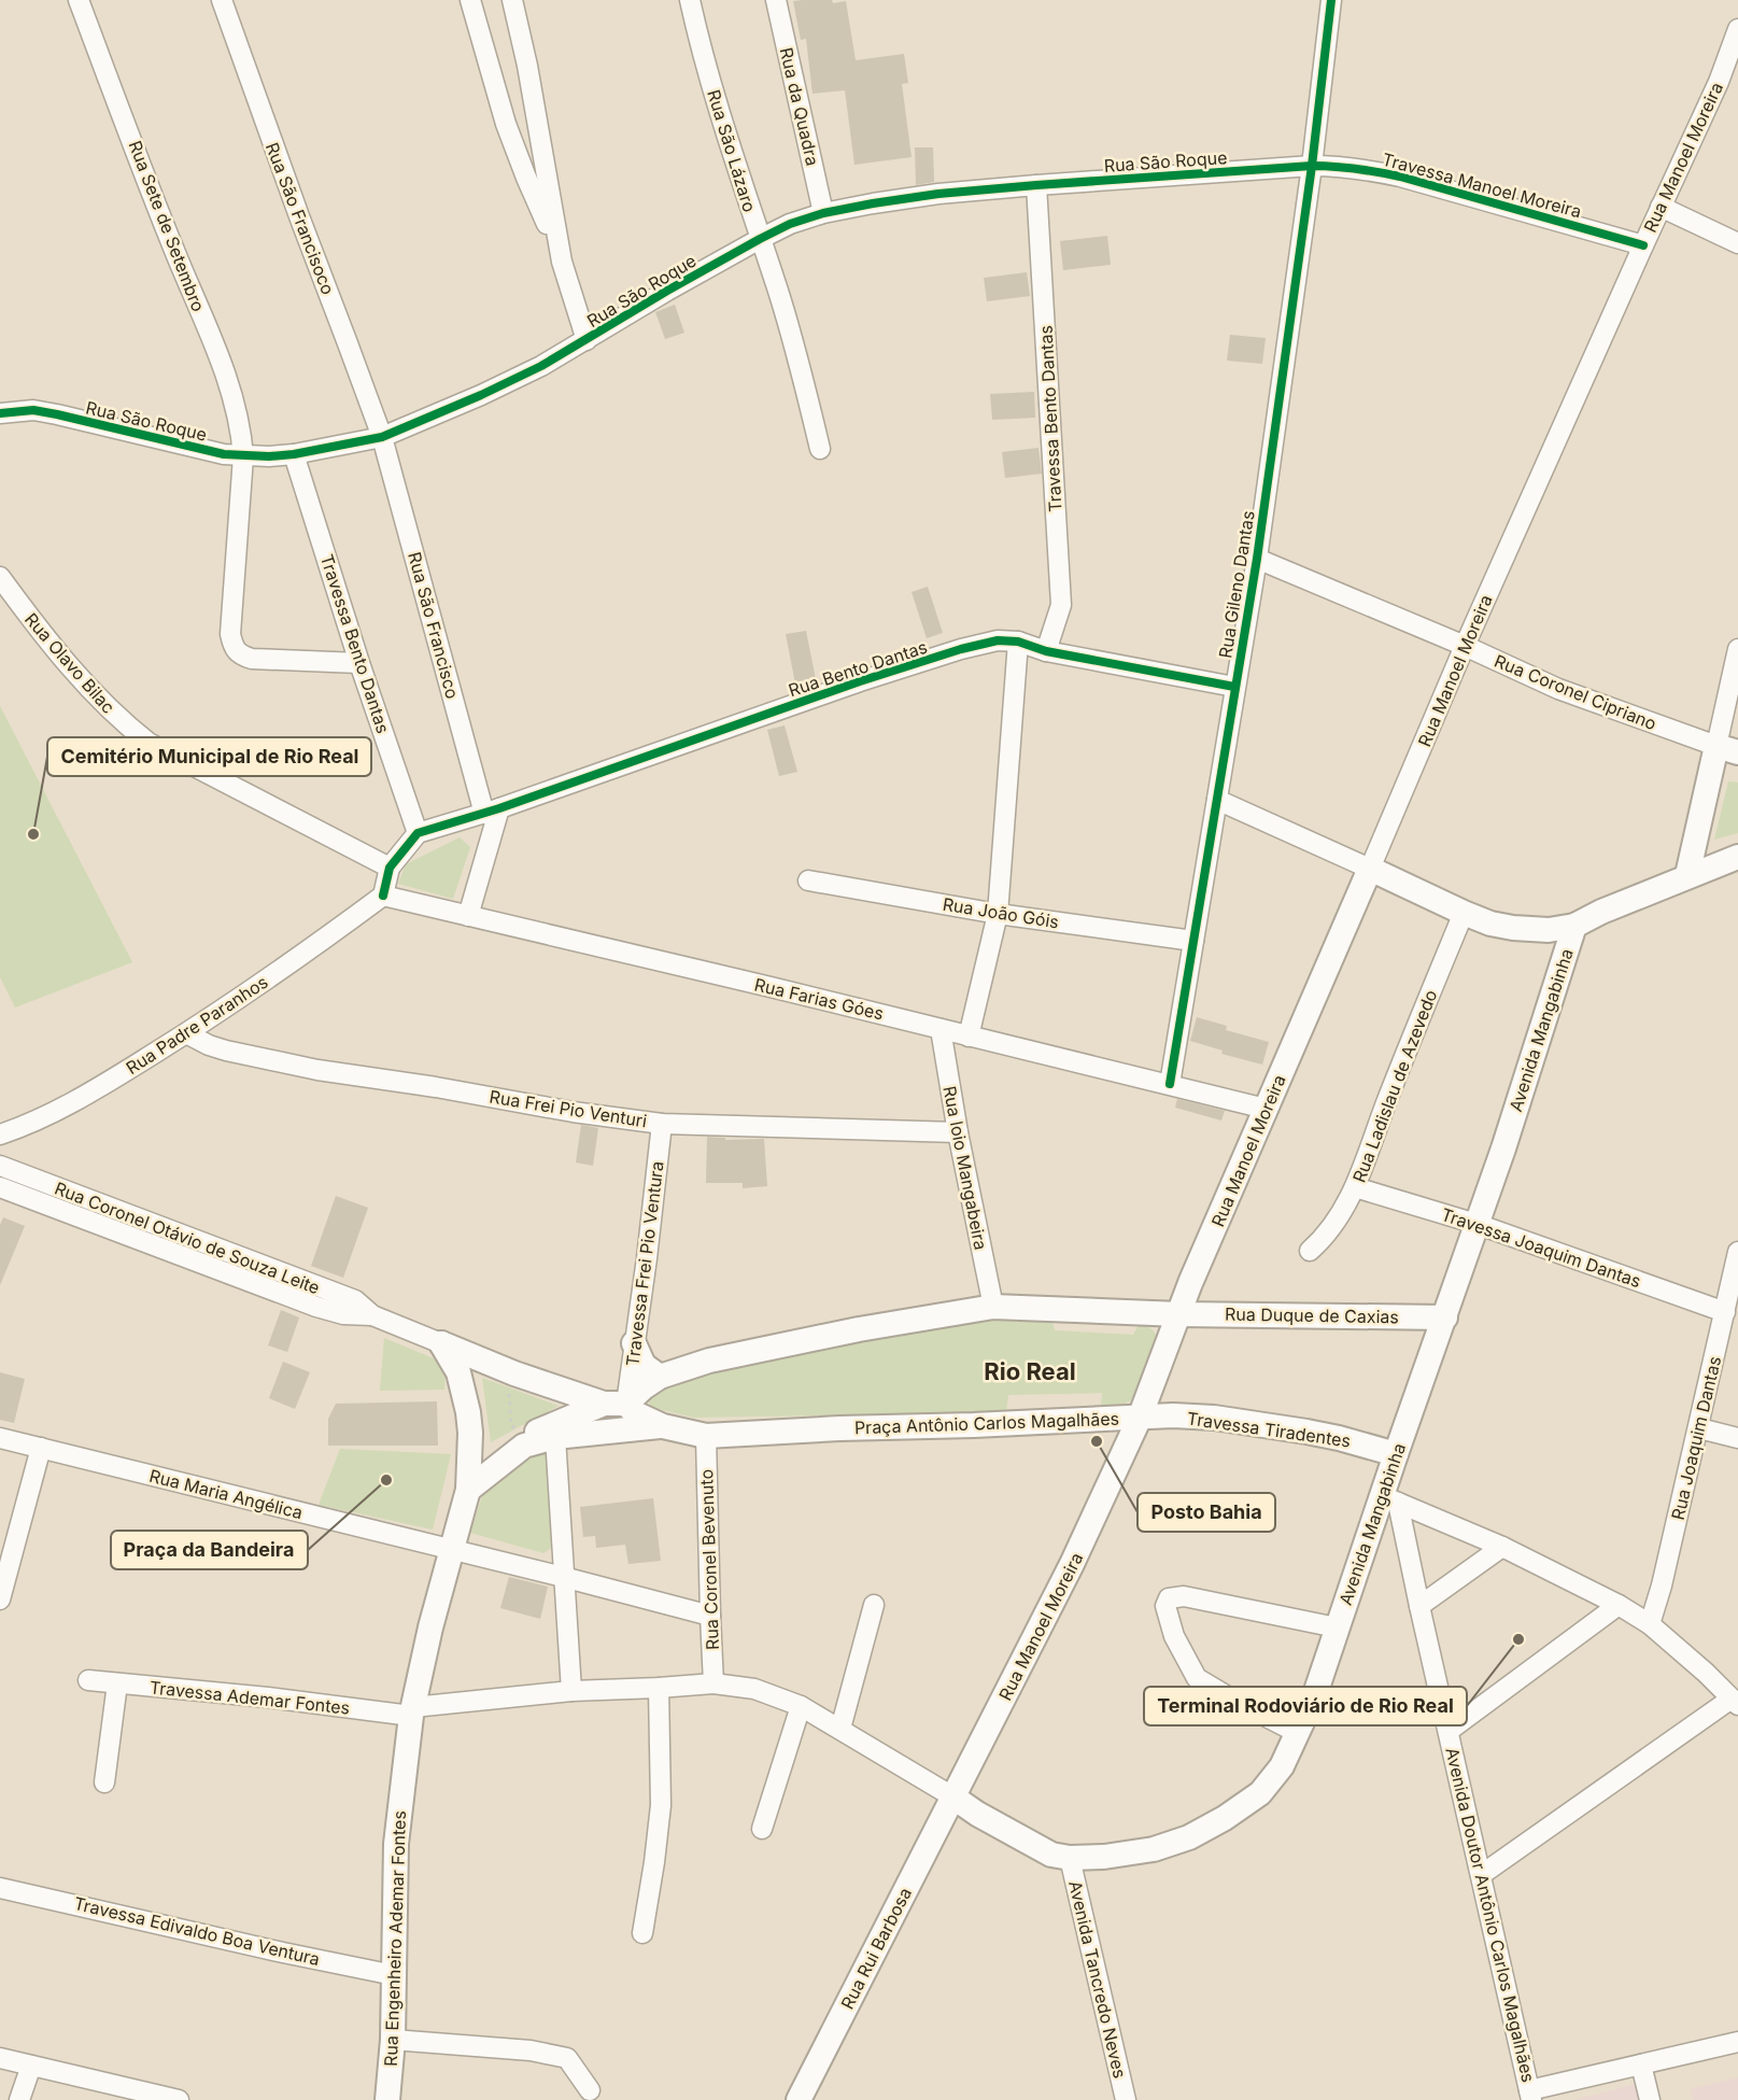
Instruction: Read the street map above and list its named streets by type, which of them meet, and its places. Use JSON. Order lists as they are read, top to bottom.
{
  "streets": {
    "main road": [
      "Rua Manoel Moreira",
      "Avenida Mangabinha",
      "Rua Duque de Caxias",
      "Praça Antônio Carlos Magalhães",
      "Travessa Tiradentes",
      "Rua Engenheiro Ademar Fontes",
      "Rua Rui Barbosa"
    ],
    "street": [
      "Rua da Quadra",
      "Rua São Lázaro",
      "Rua São Roque",
      "Travessa Manoel Moreira",
      "Rua São Francisoco",
      "Rua Sete de Setembro",
      "Travessa Bento Dantas",
      "Rua Gileno Dantas",
      "Rua São Francisco",
      "Rua Olavo Bilac",
      "Rua Bento Dantas",
      "Rua Coronel Cipriano",
      "Rua João Góis",
      "Rua Farias Góes",
      "Rua Padre Paranhos",
      "Rua Ladislau de Azevedo",
      "Rua Frei Pio Venturi",
      "Rua Ioio Mangabeira",
      "Rua Coronel Otávio de Souza Leite",
      "Travessa Joaquim Dantas",
      "Travessa Frei Pio Ventura",
      "Rua Joaquim Dantas",
      "Rua Maria Angélica",
      "Rua Coronel Bevenuto",
      "Travessa Ademar Fontes",
      "Avenida Doutor Antônio Carlos Magalhães",
      "Travessa Edivaldo Boa Ventura",
      "Avenida Tancredo Neves"
    ]
  },
  "crossings": [
    ["Rua da Quadra", "Rua São Roque"],
    ["Rua São Lázaro", "Rua São Roque"],
    ["Rua Manoel Moreira", "Travessa Manoel Moreira"],
    ["Rua Manoel Moreira", "Rua Coronel Cipriano"],
    ["Rua Manoel Moreira", "Rua Farias Góes"],
    ["Rua Manoel Moreira", "Avenida Mangabinha"],
    ["Rua Manoel Moreira", "Rua Duque de Caxias"],
    ["Rua Manoel Moreira", "Praça Antônio Carlos Magalhães"],
    ["Rua Manoel Moreira", "Travessa Tiradentes"],
    ["Rua Manoel Moreira", "Rua Rui Barbosa"],
    ["Rua São Roque", "Travessa Manoel Moreira"],
    ["Rua São Roque", "Rua São Francisoco"],
    ["Rua São Roque", "Rua Sete de Setembro"],
    ["Rua São Roque", "Travessa Bento Dantas"],
    ["Rua São Roque", "Rua Gileno Dantas"],
    ["Rua São Roque", "Rua São Francisco"],
    ["Travessa Manoel Moreira", "Rua Gileno Dantas"],
    ["Rua São Francisoco", "Rua São Francisco"],
    ["Rua Sete de Setembro", "Travessa Bento Dantas"],
    ["Travessa Bento Dantas", "Rua Bento Dantas"],
    ["Rua Gileno Dantas", "Rua Bento Dantas"],
    ["Rua Gileno Dantas", "Rua Coronel Cipriano"],
    ["Rua Gileno Dantas", "Rua João Góis"],
    ["Rua Gileno Dantas", "Rua Farias Góes"],
    ["Rua São Francisco", "Rua Bento Dantas"],
    ["Rua Farias Góes", "Rua Padre Paranhos"],
    ["Rua Farias Góes", "Rua Ioio Mangabeira"],
    ["Rua Padre Paranhos", "Rua Frei Pio Venturi"],
    ["Avenida Mangabinha", "Travessa Joaquim Dantas"],
    ["Avenida Mangabinha", "Rua Duque de Caxias"],
    ["Avenida Mangabinha", "Travessa Tiradentes"],
    ["Avenida Mangabinha", "Avenida Doutor Antônio Carlos Magalhães"],
    ["Avenida Mangabinha", "Rua Rui Barbosa"],
    ["Avenida Mangabinha", "Avenida Tancredo Neves"],
    ["Rua Ladislau de Azevedo", "Travessa Joaquim Dantas"],
    ["Rua Frei Pio Venturi", "Rua Ioio Mangabeira"],
    ["Rua Frei Pio Venturi", "Travessa Frei Pio Ventura"],
    ["Rua Coronel Otávio de Souza Leite", "Praça Antônio Carlos Magalhães"],
    ["Rua Coronel Otávio de Souza Leite", "Rua Engenheiro Ademar Fontes"],
    ["Travessa Joaquim Dantas", "Rua Joaquim Dantas"],
    ["Travessa Frei Pio Ventura", "Praça Antônio Carlos Magalhães"],
    ["Rua Duque de Caxias", "Praça Antônio Carlos Magalhães"],
    ["Praça Antônio Carlos Magalhães", "Travessa Tiradentes"],
    ["Praça Antônio Carlos Magalhães", "Rua Coronel Bevenuto"],
    ["Praça Antônio Carlos Magalhães", "Rua Engenheiro Ademar Fontes"],
    ["Rua Maria Angélica", "Rua Coronel Bevenuto"],
    ["Rua Maria Angélica", "Rua Engenheiro Ademar Fontes"],
    ["Travessa Ademar Fontes", "Rua Engenheiro Ademar Fontes"],
    ["Travessa Edivaldo Boa Ventura", "Rua Engenheiro Ademar Fontes"]
  ],
  "districts": ["Rio Real"],
  "places": [
    "Cemitério Municipal de Rio Real",
    "Posto Bahia",
    "Praça da Bandeira",
    "Terminal Rodoviário de Rio Real"
  ]
}
